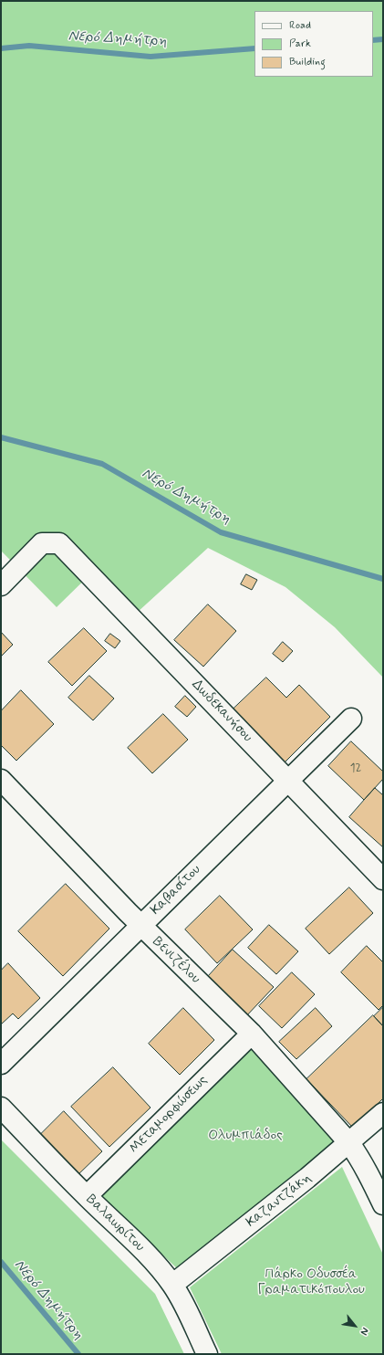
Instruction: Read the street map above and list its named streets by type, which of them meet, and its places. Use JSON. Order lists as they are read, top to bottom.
{
  "streets": {
    "street": [
      "Δωδεκανήσου",
      "Καβασίτου",
      "Βενιζέλου",
      "Μεταμορφώσεως",
      "Καζαντζάκη",
      "Βαλαωρίτου"
    ]
  },
  "crossings": [
    ["Δωδεκανήσου", "Καβασίτου"],
    ["Καβασίτου", "Βενιζέλου"],
    ["Βενιζέλου", "Μεταμορφώσεως"],
    ["Βενιζέλου", "Καζαντζάκη"],
    ["Μεταμορφώσεως", "Βαλαωρίτου"],
    ["Καζαντζάκη", "Βαλαωρίτου"]
  ],
  "water": ["Νερό Δημήτρη"],
  "parks": ["Ολυμπιάδος", "Πάρκο Οδυσσέα Γραματικόπουλου"],
  "house_numbers": ["12"],
  "legend": ["Road", "Park", "Building"],
  "north": "bottom right"
}
